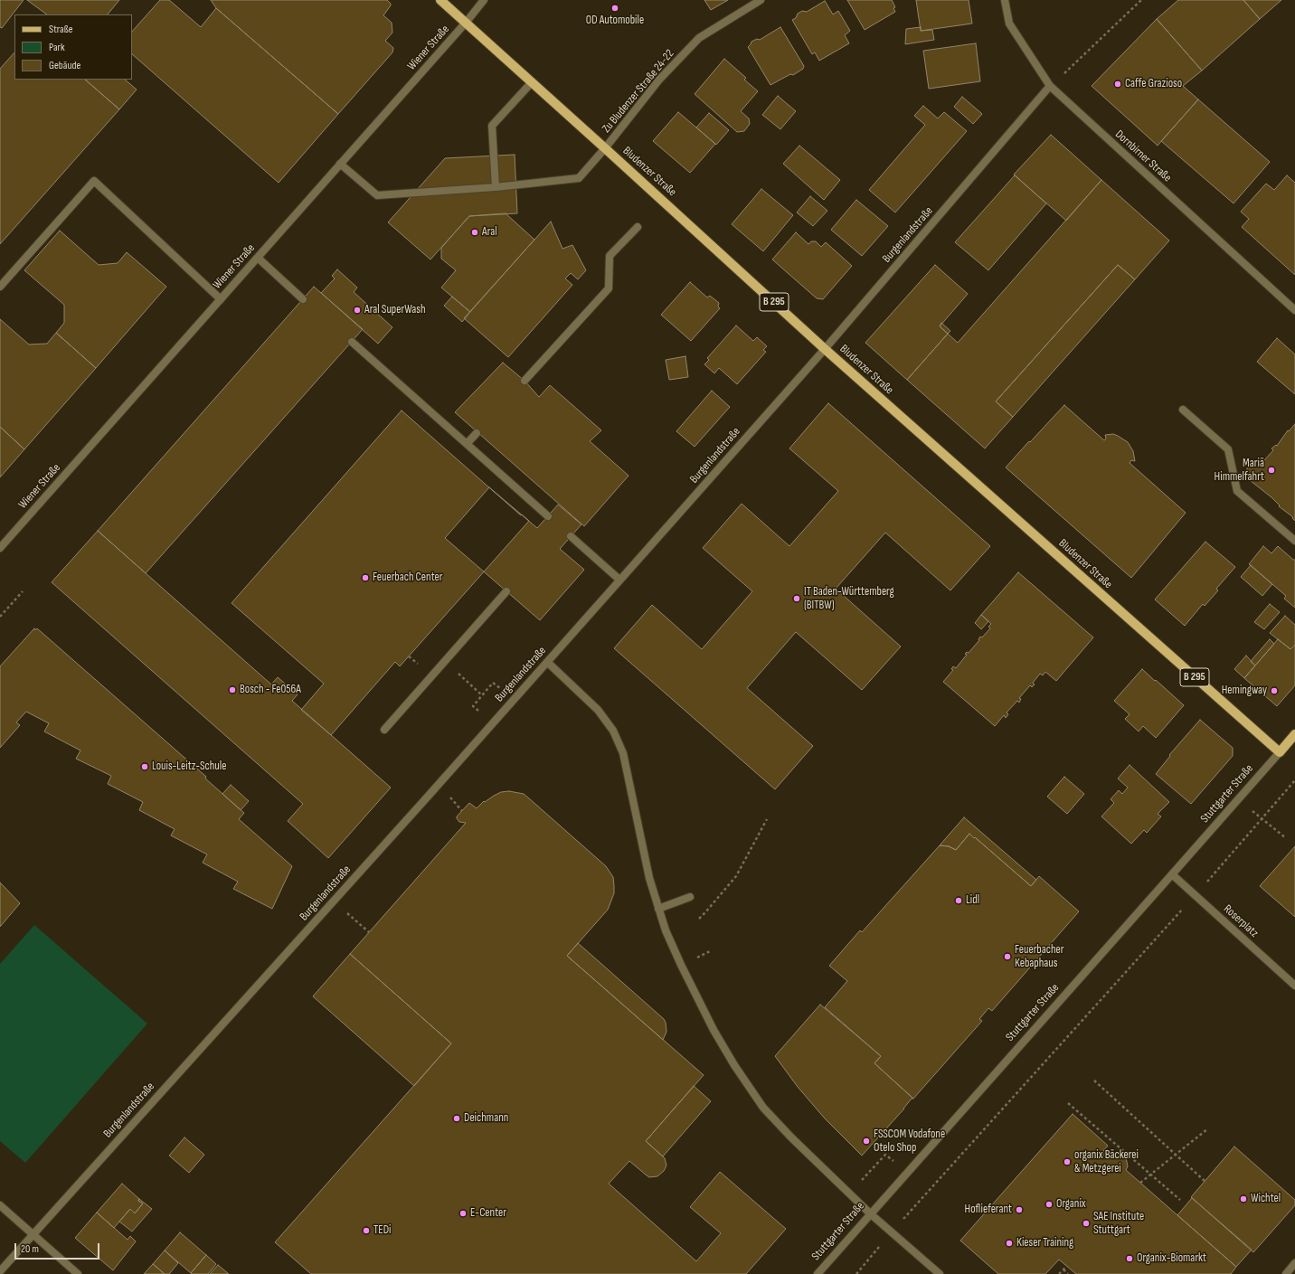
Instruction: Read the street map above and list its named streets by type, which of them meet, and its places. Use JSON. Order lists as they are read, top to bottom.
{
  "streets": {
    "main road": ["Bludenzer Straße", "B 295", "Stuttgarter Straße"],
    "street": [
      "Wiener Straße",
      "Zu Bludenzer Straße 24-22",
      "Dornbirner Straße",
      "Burgenlandstraße",
      "Roserplatz"
    ]
  },
  "crossings": [
    ["Wiener Straße", "Zu Bludenzer Straße 24-22"],
    ["Wiener Straße", "Bludenzer Straße"],
    ["Zu Bludenzer Straße 24-22", "Bludenzer Straße"],
    ["Dornbirner Straße", "Burgenlandstraße"],
    ["Bludenzer Straße", "Burgenlandstraße"],
    ["Bludenzer Straße", "Stuttgarter Straße"],
    ["Stuttgarter Straße", "Roserplatz"]
  ],
  "places": [
    "OD Automobile",
    "Caffe Grazioso",
    "Aral",
    "Aral SuperWash",
    "Mariä Himmelfahrt",
    "Feuerbach Center",
    "IT Baden-Württemberg (BITBW)",
    "Bosch - Fe056A",
    "Hemingway",
    "Louis-Leitz-Schule",
    "Lidl",
    "Feuerbacher Kebaphaus",
    "Deichmann",
    "FSSCOM Vodafone Otelo Shop",
    "organix Bäckerei & Metzgerei",
    "Wichtel",
    "Organix",
    "Hoflieferant",
    "E-Center",
    "SAE Institute Stuttgart",
    "TEDi",
    "Kieser Training",
    "Organix-Biomarkt"
  ],
  "legend": ["Straße", "Park", "Gebäude"],
  "scale_bar": "20 m"
}
